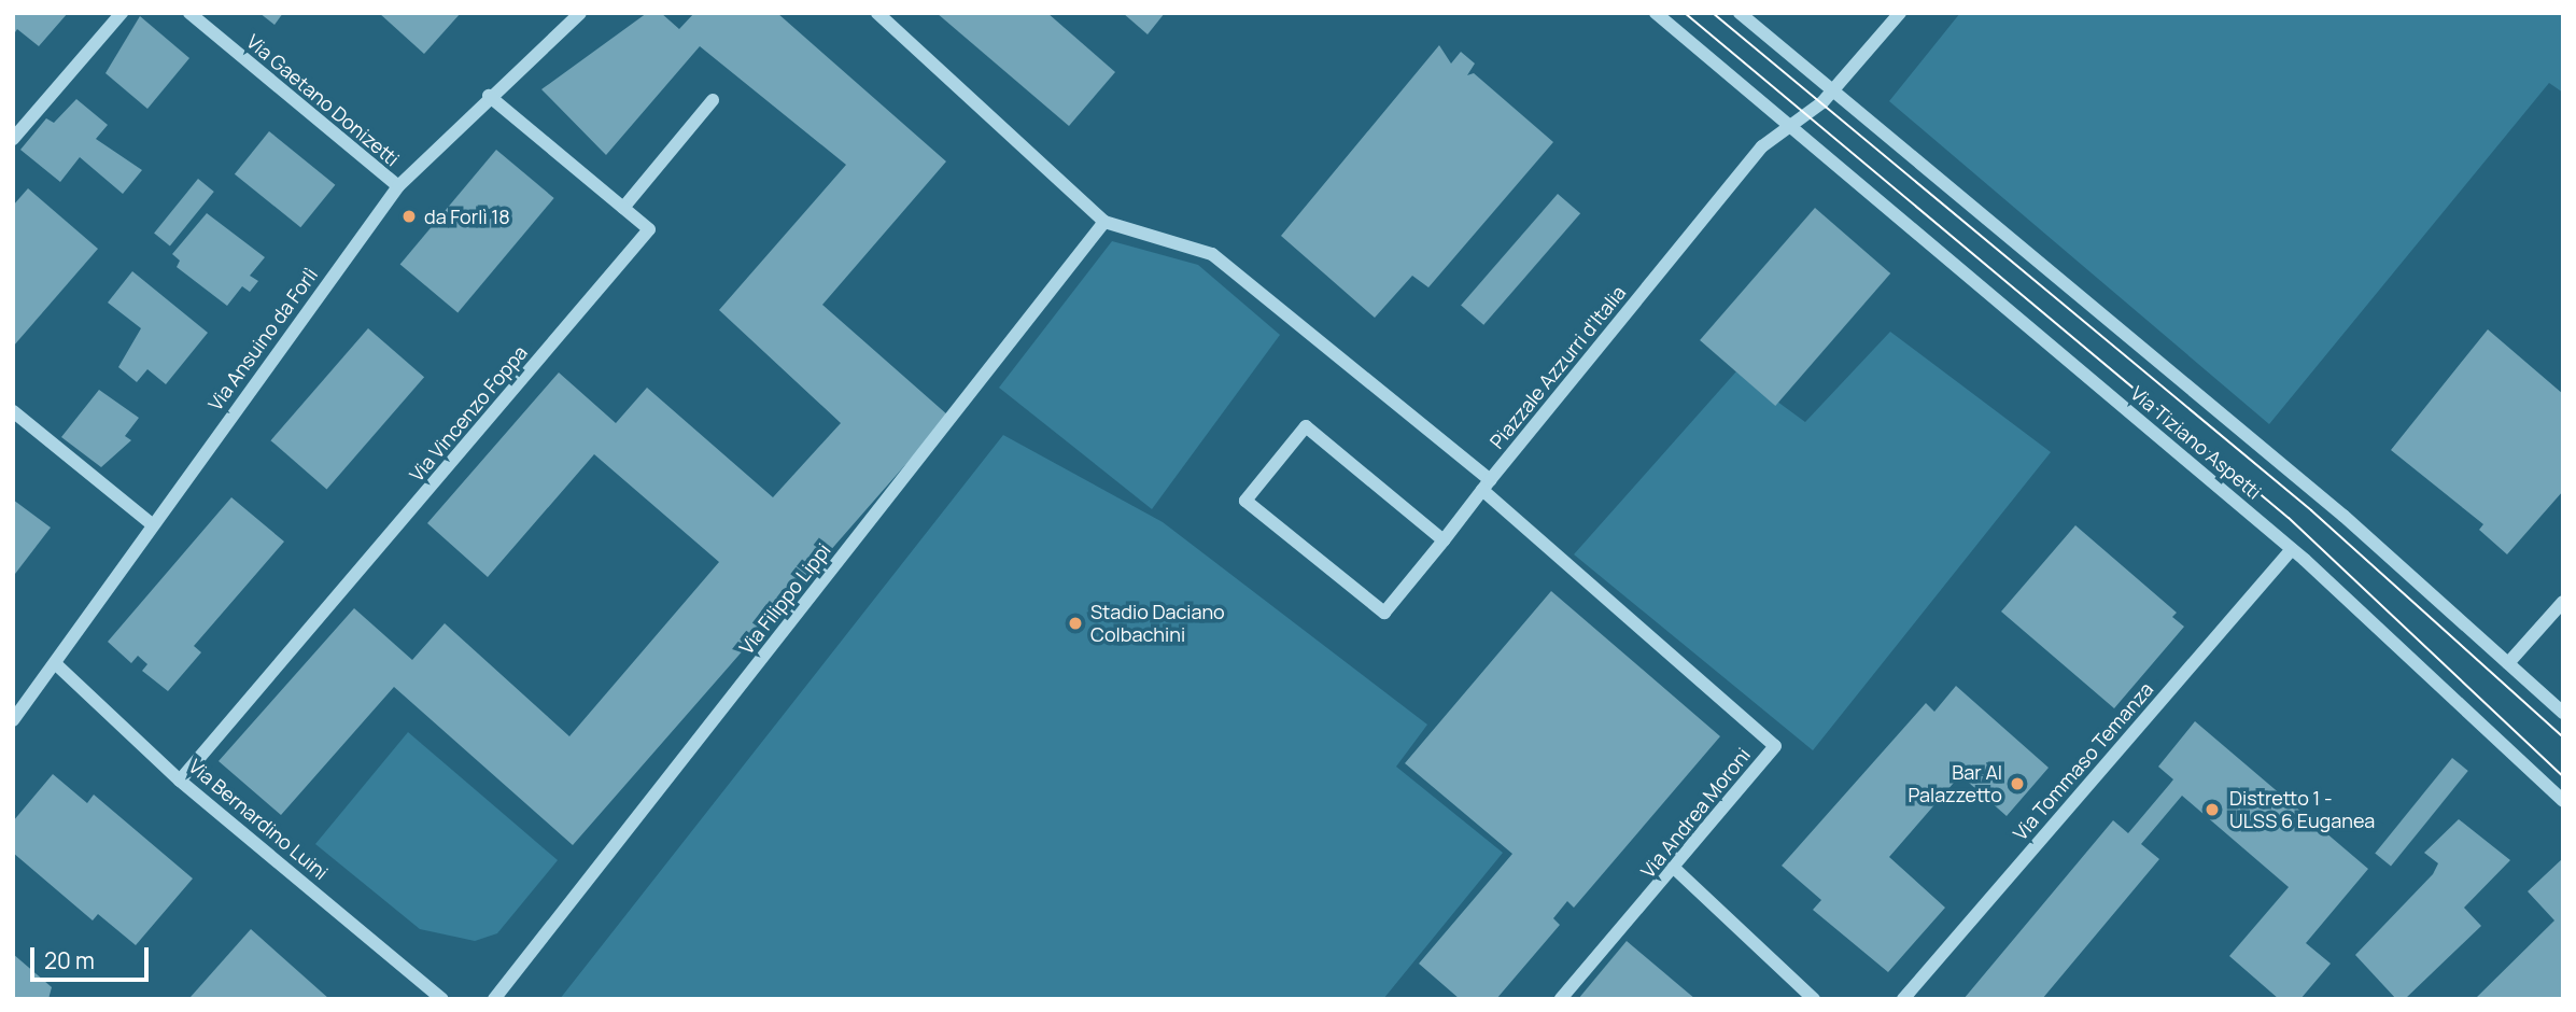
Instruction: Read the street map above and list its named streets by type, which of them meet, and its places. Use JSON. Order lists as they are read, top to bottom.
{
  "streets": {
    "street": [
      "Via Gaetano Donizetti",
      "Via Ansuino da Forlì",
      "Piazzale Azzurri d'Italia",
      "Via Vincenzo Foppa",
      "Via Tiziano Aspetti",
      "Via Filippo Lippi",
      "Via Tommaso Temanza",
      "Via Andrea Moroni",
      "Via Bernardino Luini"
    ]
  },
  "crossings": [
    ["Via Gaetano Donizetti", "Via Ansuino da Forlì"],
    ["Via Ansuino da Forlì", "Via Vincenzo Foppa"],
    ["Via Ansuino da Forlì", "Via Bernardino Luini"],
    ["Piazzale Azzurri d'Italia", "Via Tiziano Aspetti"],
    ["Piazzale Azzurri d'Italia", "Via Andrea Moroni"],
    ["Via Vincenzo Foppa", "Via Bernardino Luini"],
    ["Via Tiziano Aspetti", "Via Tommaso Temanza"]
  ],
  "places": [
    "da Forlì 18",
    "Stadio Daciano Colbachini",
    "Bar Al Palazzetto",
    "Distretto 1 - ULSS 6 Euganea"
  ],
  "scale_bar": "20 m"
}
